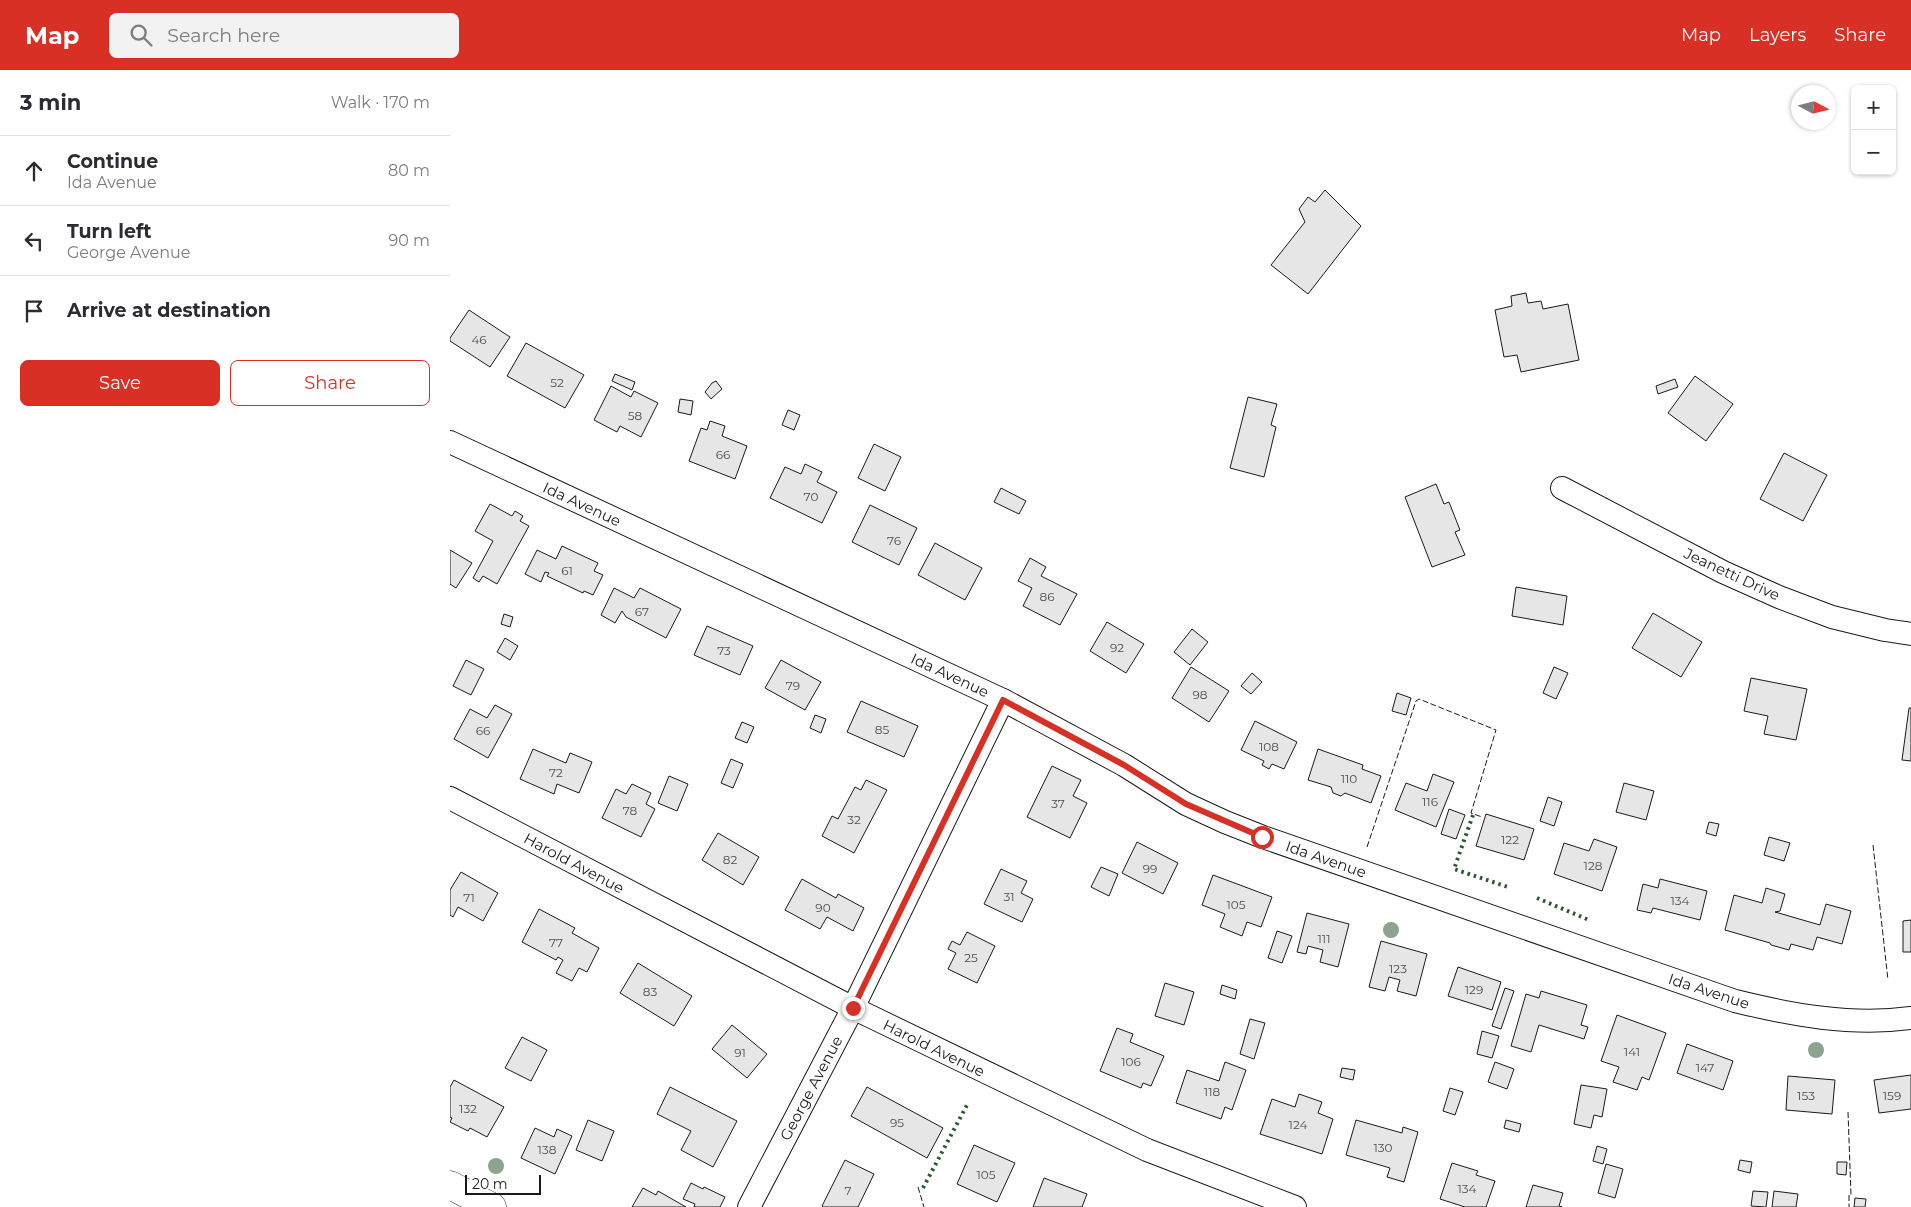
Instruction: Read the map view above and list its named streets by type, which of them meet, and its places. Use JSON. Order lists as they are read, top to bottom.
{
  "streets": {
    "street": [
      "Ida Avenue",
      "Jeanetti Drive",
      "Harold Avenue",
      "George Avenue"
    ]
  },
  "crossings": [
    ["Ida Avenue", "George Avenue"],
    ["Harold Avenue", "George Avenue"]
  ],
  "house_numbers": [
    "46",
    "52",
    "58",
    "66",
    "70",
    "76",
    "61",
    "86",
    "67",
    "92",
    "73",
    "79",
    "98",
    "85",
    "66",
    "108",
    "72",
    "110",
    "116",
    "37",
    "78",
    "32",
    "122",
    "82",
    "128",
    "99",
    "31",
    "71",
    "134",
    "105",
    "90",
    "111",
    "77",
    "25",
    "123",
    "129",
    "83",
    "141",
    "91",
    "106",
    "147",
    "118",
    "153",
    "159",
    "132",
    "95",
    "124",
    "130",
    "138",
    "105",
    "134",
    "7"
  ],
  "scale_bar": "20 m",
  "north": "right",
  "page": {
    "header": "Map",
    "search": "Search here",
    "nav": ["Map", "Layers", "Share"],
    "heading": ["3 min", "Walk · 170 m"],
    "map_buttons": ["+", "−"],
    "list": [
      ["Continue", "Ida Avenue", "80 m"],
      ["Turn left", "George Avenue", "90 m"],
      "Arrive at destination"
    ],
    "buttons": ["Save", "Share"],
    "scale": "20 m"
  }
}
